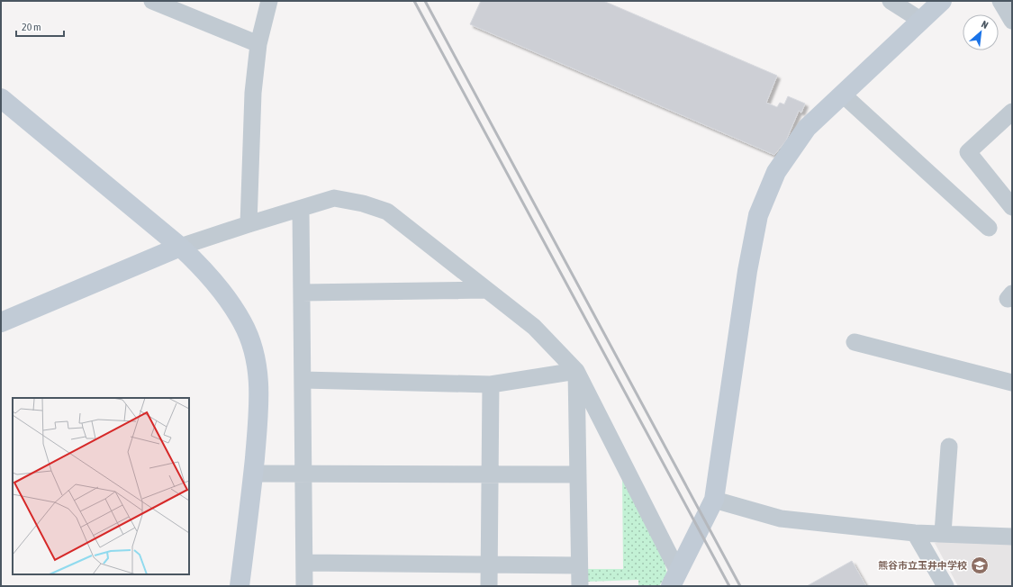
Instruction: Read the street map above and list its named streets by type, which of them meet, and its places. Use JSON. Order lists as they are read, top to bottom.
{
  "places": {
    "school or university": ["熊谷市立玉井中学校"]
  },
  "scale_bar": "20 m",
  "north": "top right"
}
